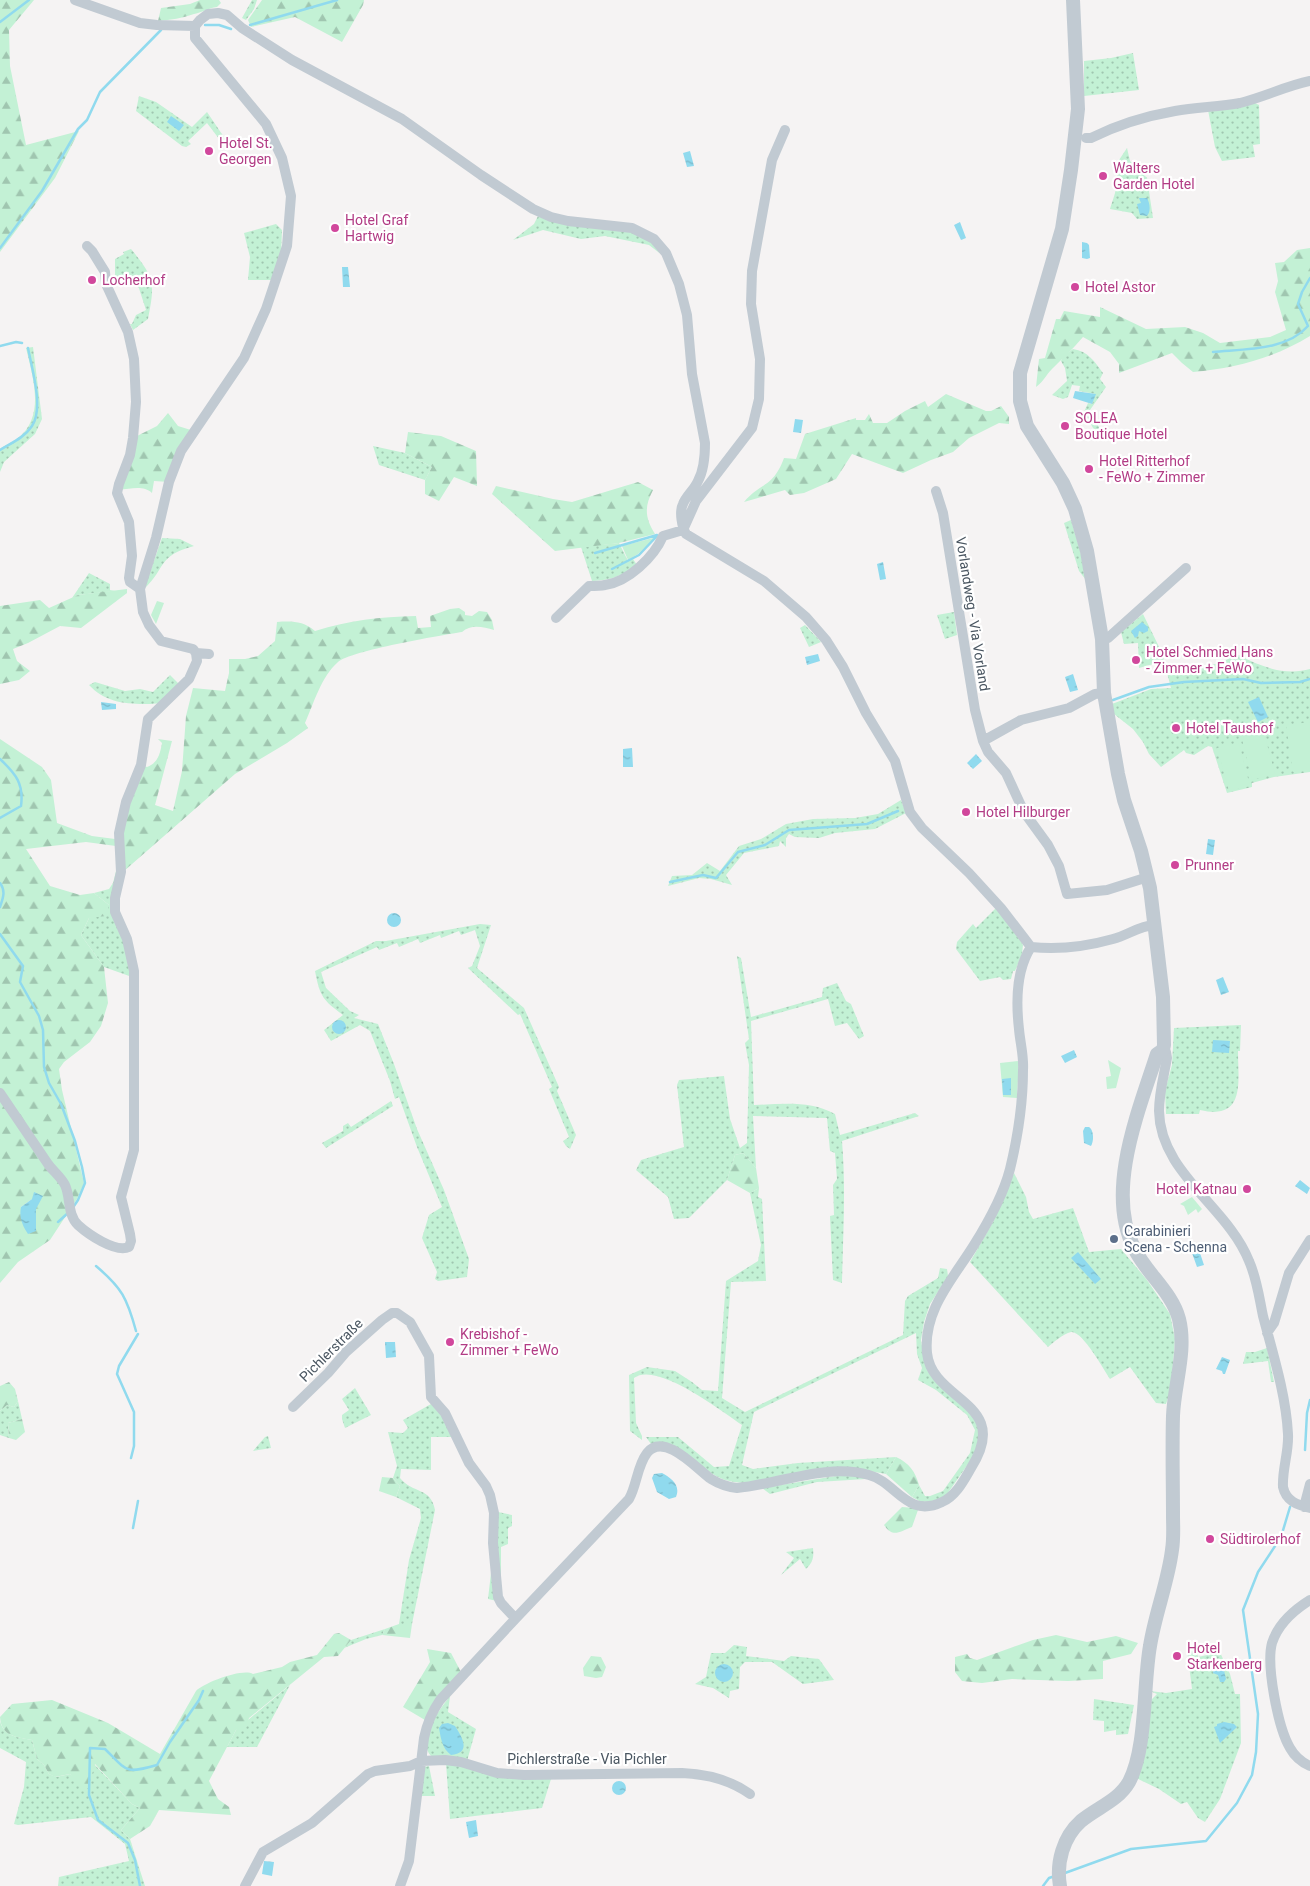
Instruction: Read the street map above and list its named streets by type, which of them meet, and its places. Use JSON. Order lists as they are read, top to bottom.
{
  "streets": {
    "street": ["Vorlandweg - Via Vorland", "Pichlerstraße", "Pichlerstraße - Via Pichler"]
  },
  "places": [
    "Hotel St. Georgen",
    "Walters Garden Hotel",
    "Hotel Graf Hartwig",
    "Locherhof",
    "Hotel Astor",
    "SOLEA Boutique Hotel",
    "Hotel Ritterhof - FeWo + Zimmer",
    "Hotel Schmied Hans - Zimmer + FeWo",
    "Hotel Taushof",
    "Hotel Hilburger",
    "Prunner",
    "Hotel Katnau",
    "Carabinieri Scena - Schenna",
    "Krebishof - Zimmer + FeWo",
    "Südtirolerhof",
    "Hotel Starkenberg"
  ]
}
